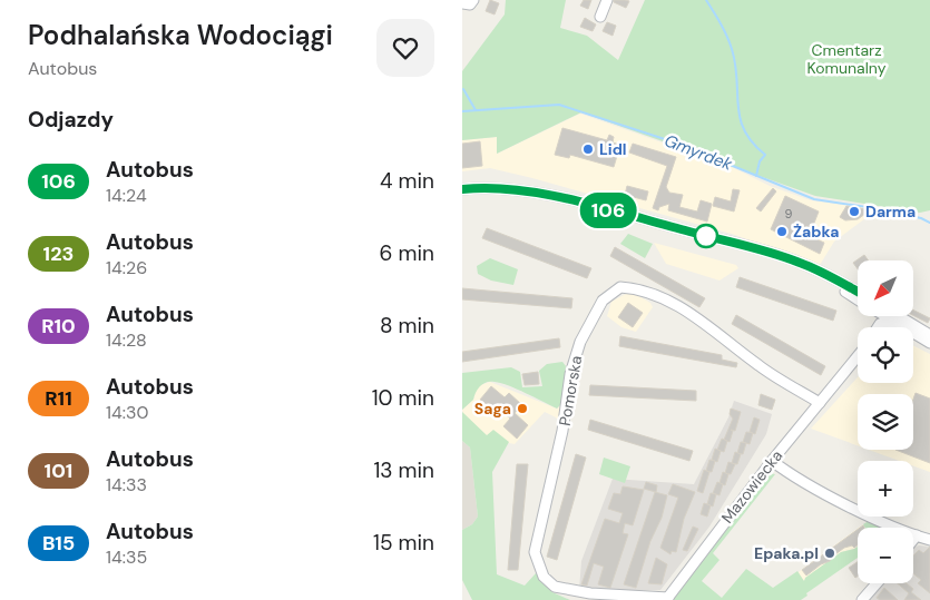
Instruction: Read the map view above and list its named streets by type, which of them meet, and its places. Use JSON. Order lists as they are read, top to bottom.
{
  "streets": {
    "street": ["Pomorska", "Mazowiecka"]
  },
  "crossings": [
    ["Pomorska", "Mazowiecka"]
  ],
  "water": ["Gmyrdek"],
  "parks": ["Cmentarz Komunalny"],
  "places": [
    "Lidl",
    "Darma",
    "Żabka",
    "Saga",
    "Epaka.pl"
  ],
  "lines": ["bus line 106"],
  "house_numbers": ["9"],
  "north": "bottom left",
  "page": {
    "heading": [
      ["Podhalańska Wodociągi", "Autobus"],
      "Odjazdy"
    ],
    "on_map": "106",
    "list": [
      {
        "mark": "106",
        "name": "Autobus",
        "note": "14:24",
        "value": "4 min"
      },
      {
        "mark": "123",
        "name": "Autobus",
        "note": "14:26",
        "value": "6 min"
      },
      {
        "mark": "R10",
        "name": "Autobus",
        "note": "14:28",
        "value": "8 min"
      },
      {
        "mark": "R11",
        "name": "Autobus",
        "note": "14:30",
        "value": "10 min"
      },
      {
        "mark": "101",
        "name": "Autobus",
        "note": "14:33",
        "value": "13 min"
      },
      {
        "mark": "B15",
        "name": "Autobus",
        "note": "14:35",
        "value": "15 min"
      }
    ],
    "map_buttons": ["+", "−"]
  }
}
